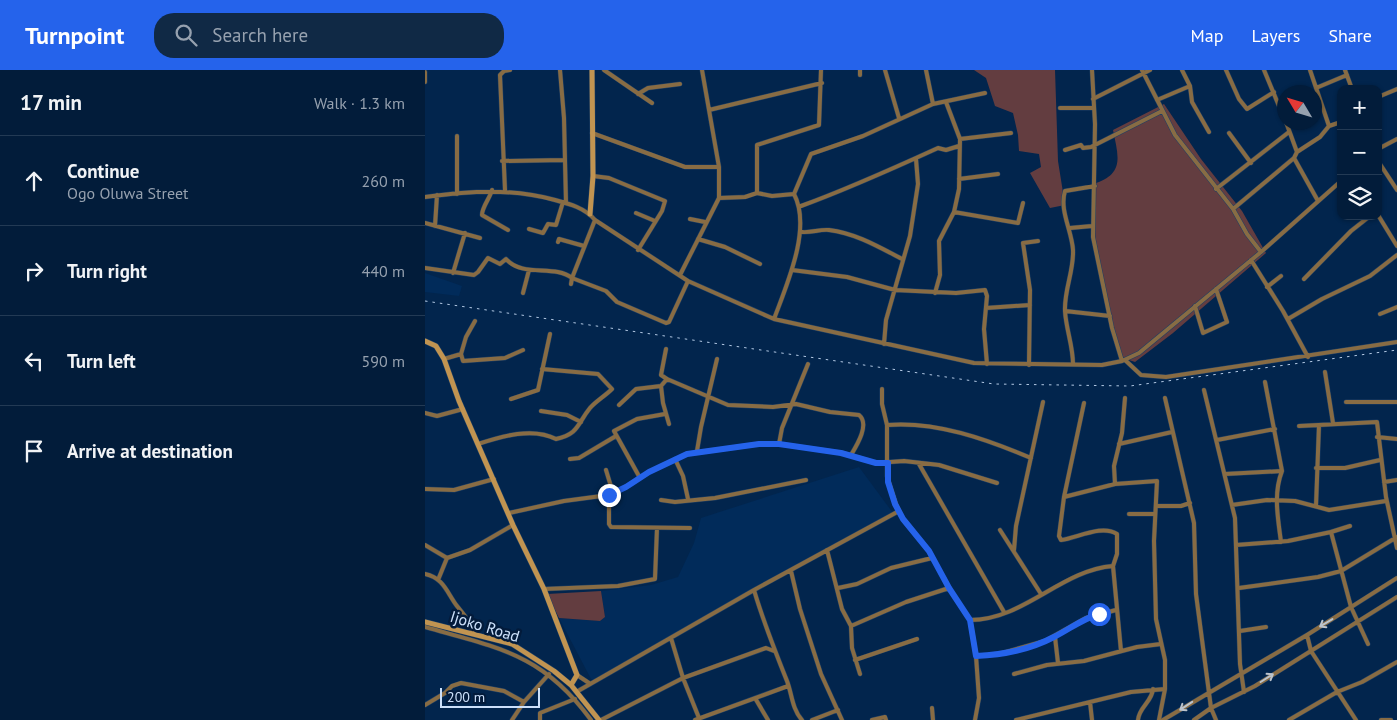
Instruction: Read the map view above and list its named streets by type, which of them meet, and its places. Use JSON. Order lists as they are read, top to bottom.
{
  "streets": {
    "street": ["Ijoko Road"]
  },
  "scale_bar": "200 m",
  "north": "top left",
  "page": {
    "header": "Turnpoint",
    "search": "Search here",
    "nav": ["Map", "Layers", "Share"],
    "heading": ["17 min", "Walk · 1.3 km"],
    "map_buttons": ["+", "−"],
    "list": [
      ["Continue", "Ogo Oluwa Street", "260 m"],
      ["Turn right", "440 m"],
      ["Turn left", "590 m"],
      "Arrive at destination"
    ],
    "scale": "200 m"
  }
}
